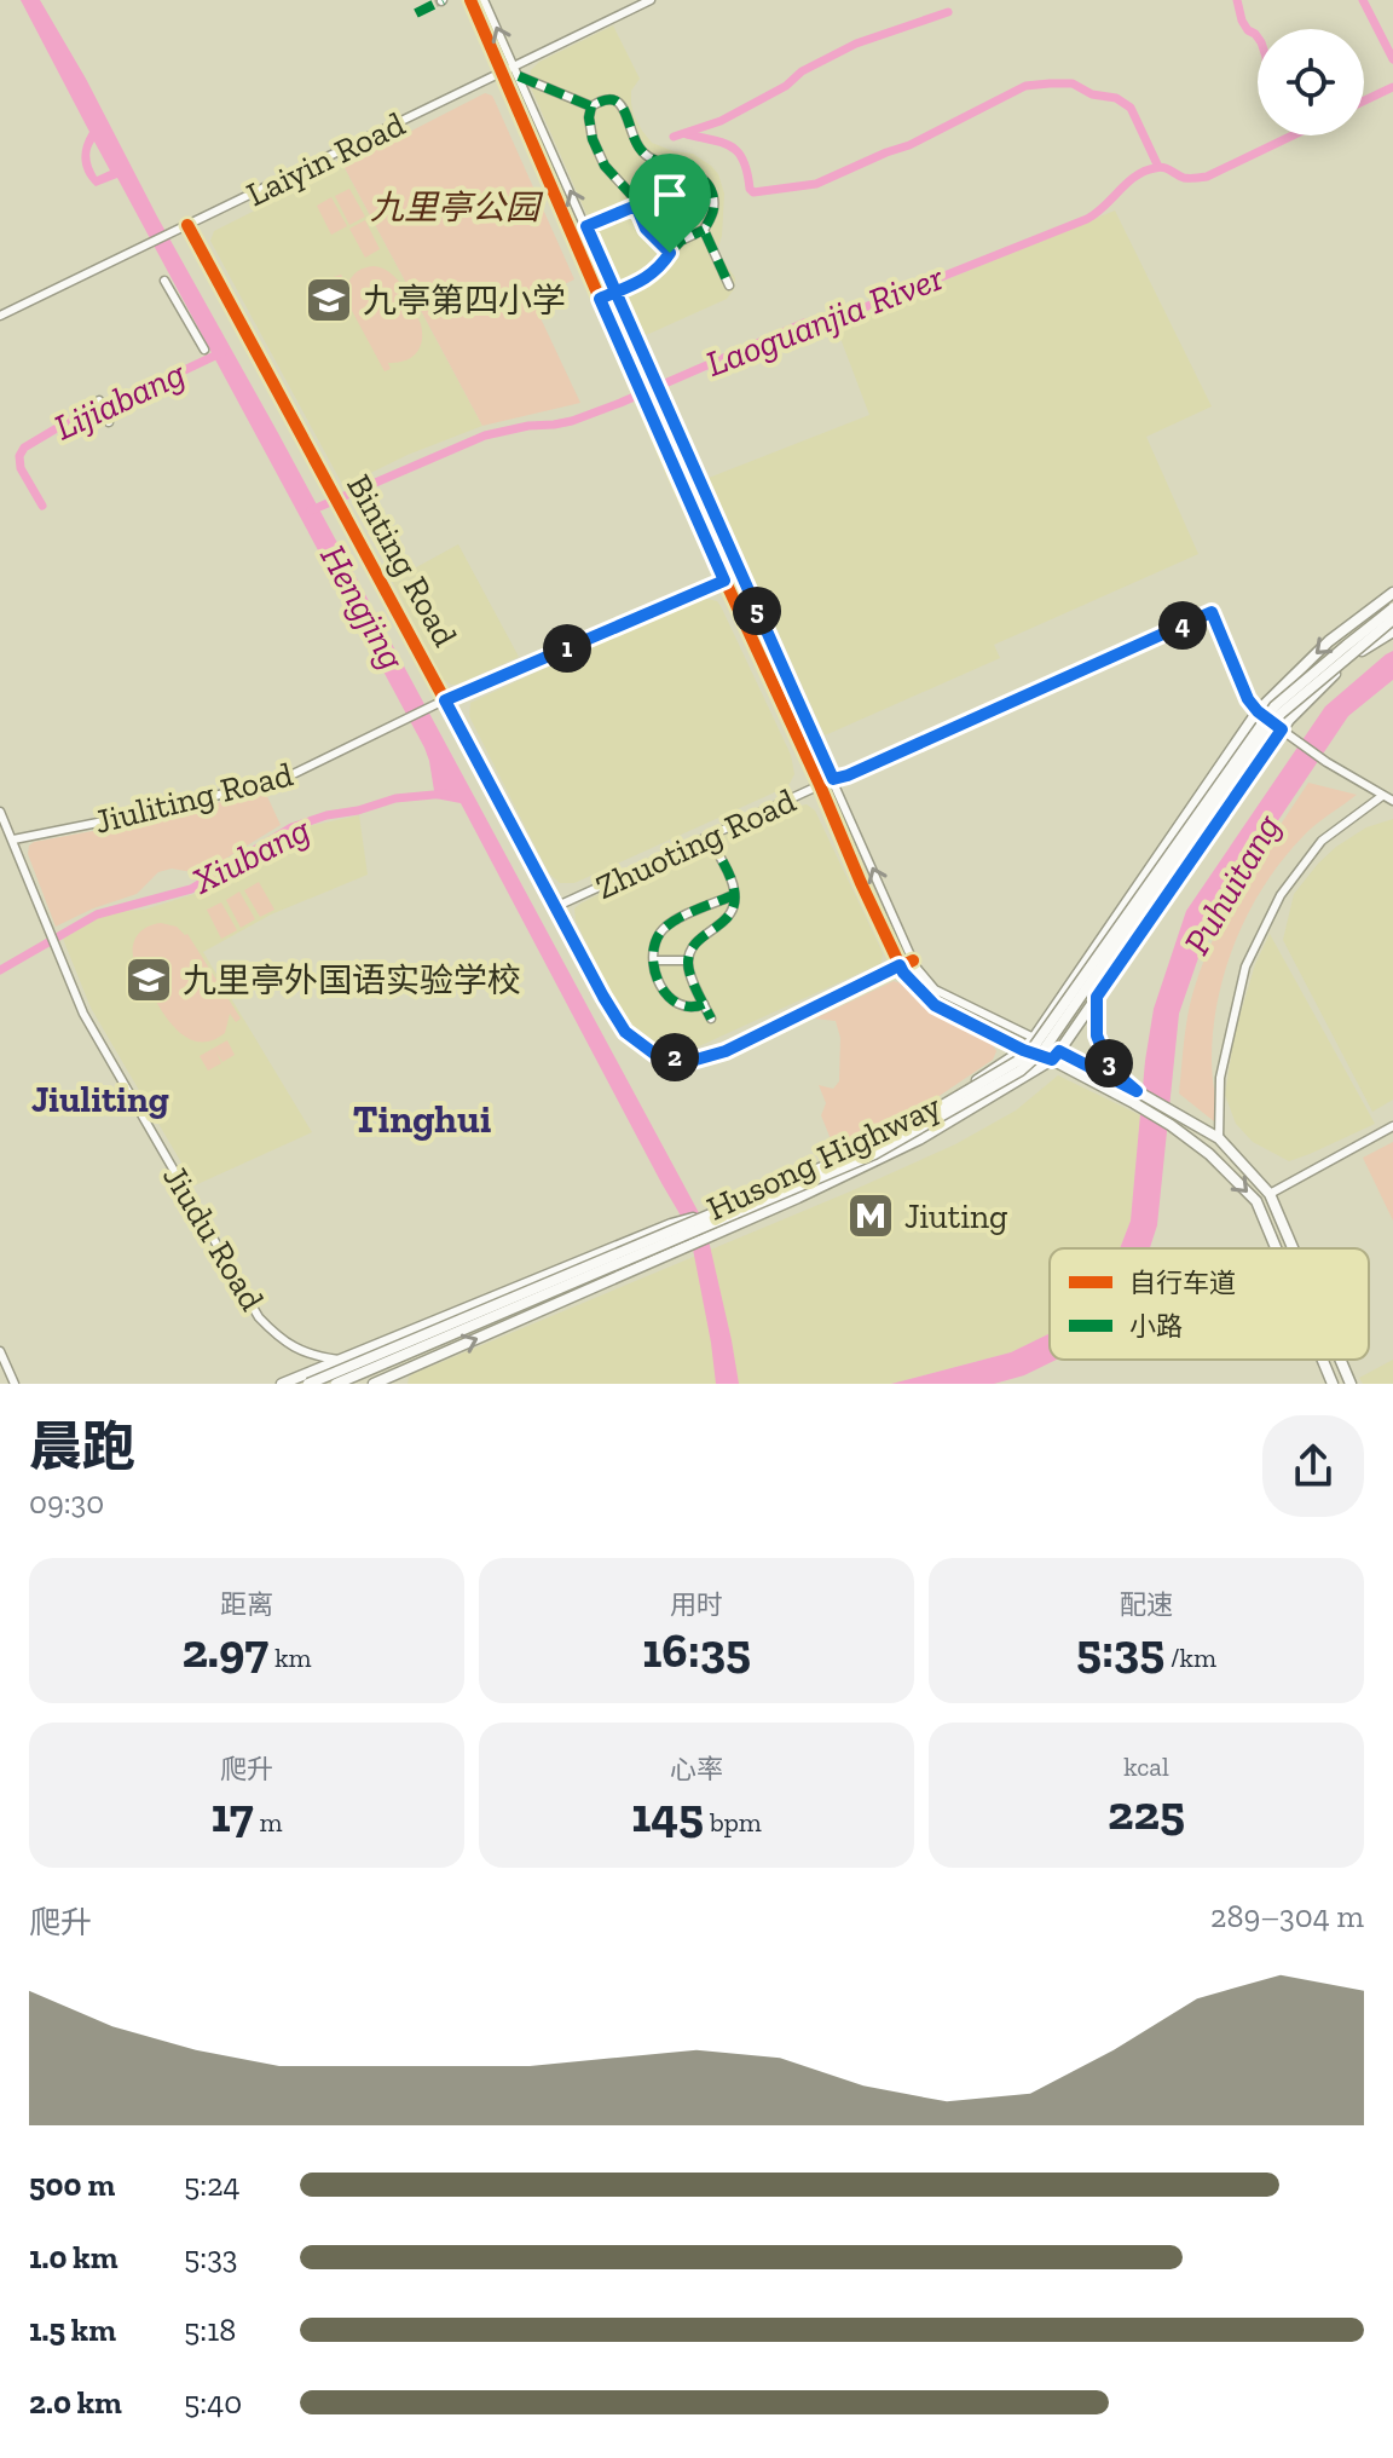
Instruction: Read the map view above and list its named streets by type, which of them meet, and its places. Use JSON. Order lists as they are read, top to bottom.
{
  "streets": {
    "main road": ["Husong Highway"],
    "street": [
      "Laiyin Road",
      "Binting Road",
      "Jiuliting Road",
      "Zhuoting Road",
      "Jiudu Road"
    ]
  },
  "crossings": [
    ["Laiyin Road", "Binting Road"],
    ["Binting Road", "Jiuliting Road"],
    ["Binting Road", "Zhuoting Road"],
    ["Jiuliting Road", "Jiudu Road"],
    ["Zhuoting Road", "Husong Highway"],
    ["Husong Highway", "Jiudu Road"]
  ],
  "districts": ["Jiuliting", "Tinghui"],
  "water": [
    "Laoguanjia River",
    "Lijiabang",
    "Hengjing",
    "Xiubang",
    "Puhuitang"
  ],
  "parks": ["九里亭公园"],
  "places": {
    "school or university": ["九亭第四小学", "九里亭外国语实验学校"],
    "metro station": ["Jiuting"]
  },
  "legend": ["自行车道", "小路"],
  "page": {
    "pins": [
      "5",
      "4",
      "1",
      "2",
      "3"
    ],
    "heading": ["晨跑", "09:30"],
    "stats": [
      ["距离", "2.97 km"],
      ["用时", "16:35"],
      ["配速", "5:35 /km"],
      ["爬升", "17 m"],
      ["心率", "145 bpm"],
      ["kcal", "225"]
    ],
    "chart": ["爬升", "289–304 m"],
    "list": [
      {
        "name": "500 m",
        "note": "5:24"
      },
      {
        "name": "1.0 km",
        "note": "5:33"
      },
      {
        "name": "1.5 km",
        "note": "5:18"
      },
      {
        "name": "2.0 km",
        "note": "5:40"
      }
    ]
  }
}
